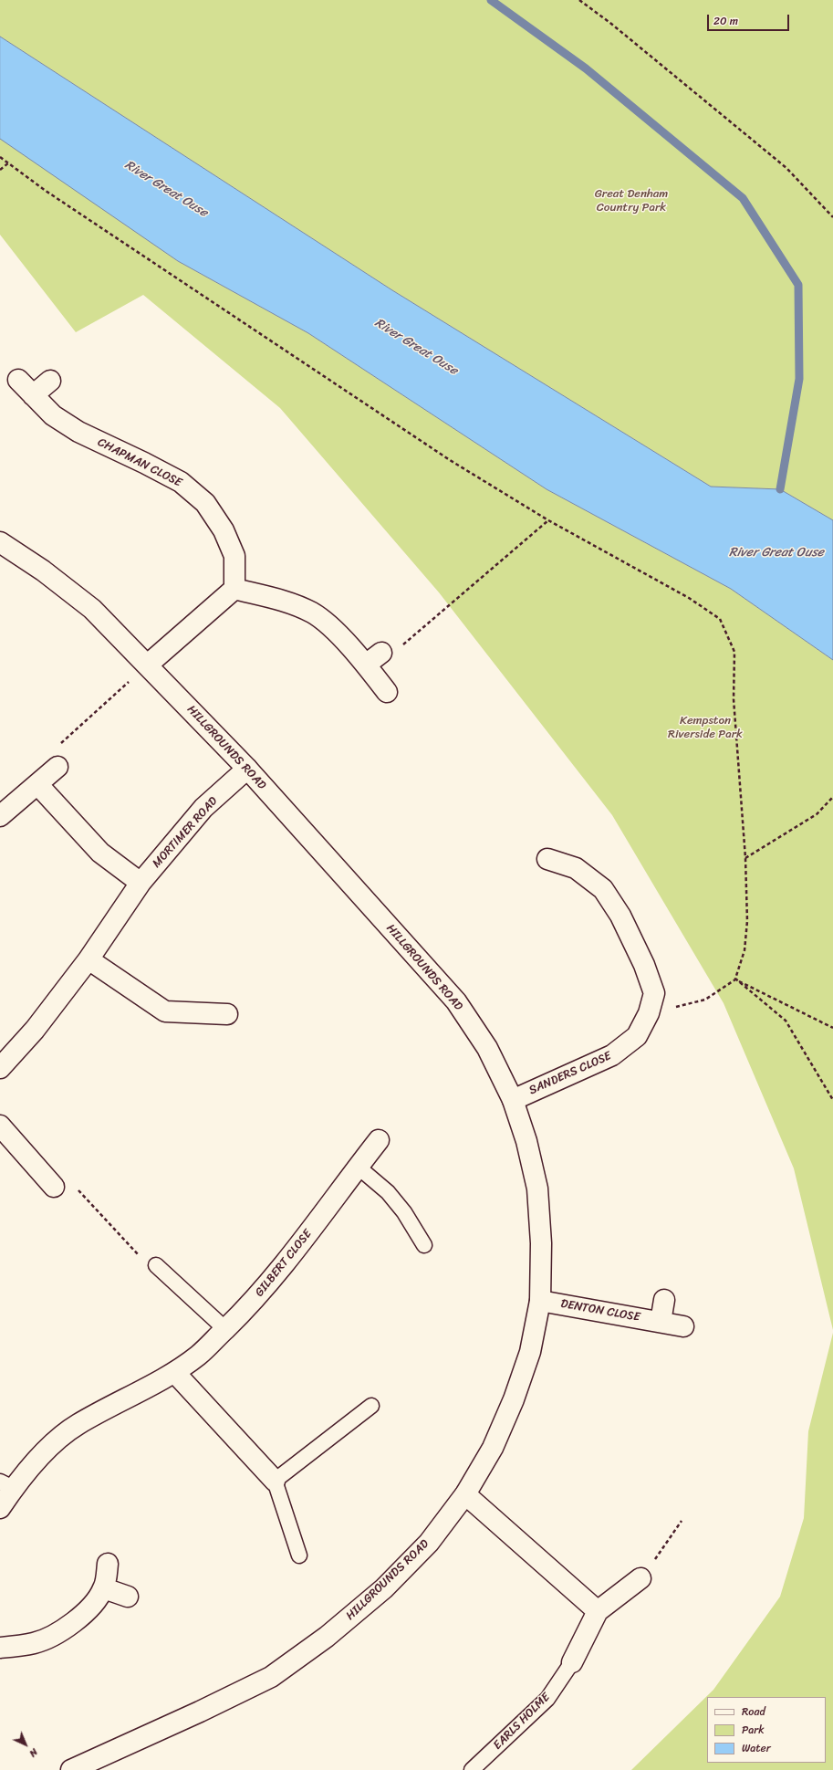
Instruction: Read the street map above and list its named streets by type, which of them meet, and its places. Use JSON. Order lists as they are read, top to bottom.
{
  "streets": {
    "street": [
      "CHAPMAN CLOSE",
      "HILLGROUNDS ROAD",
      "MORTIMER ROAD",
      "SANDERS CLOSE",
      "GILBERT CLOSE",
      "DENTON CLOSE",
      "EARLS HOLME"
    ]
  },
  "crossings": [
    ["HILLGROUNDS ROAD", "MORTIMER ROAD"],
    ["HILLGROUNDS ROAD", "SANDERS CLOSE"],
    ["HILLGROUNDS ROAD", "DENTON CLOSE"]
  ],
  "water": ["River Great Ouse"],
  "parks": ["Great Denham Country Park", "Kempston Riverside Park"],
  "legend": ["Road", "Park", "Water"],
  "scale_bar": "20 m",
  "north": "bottom right"
}
